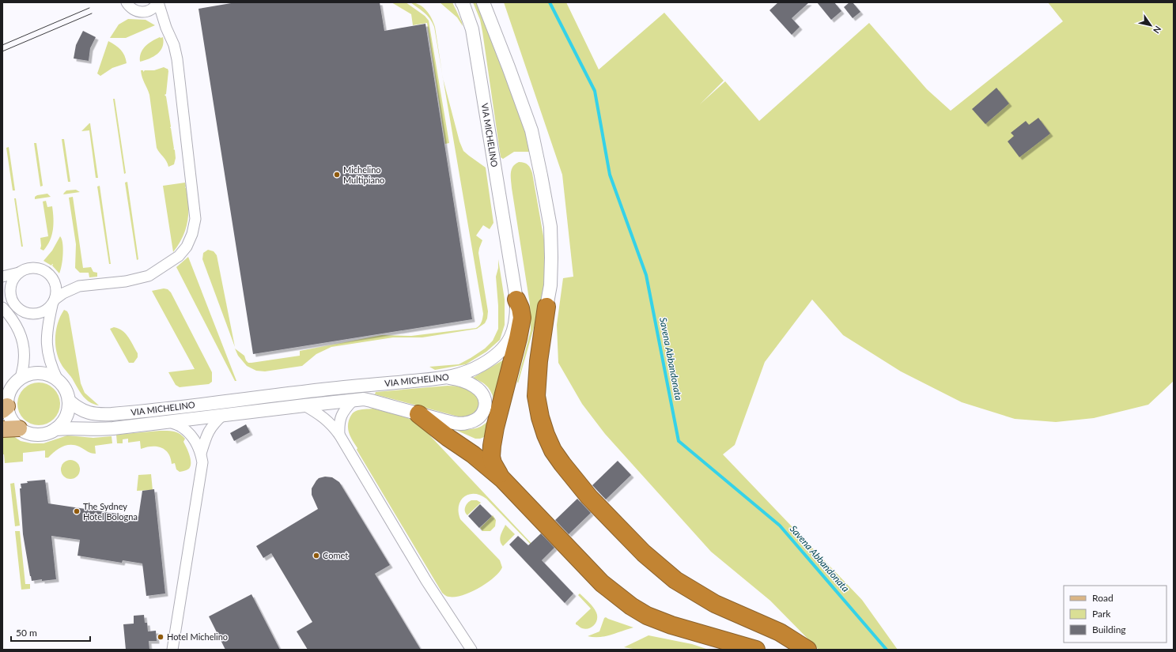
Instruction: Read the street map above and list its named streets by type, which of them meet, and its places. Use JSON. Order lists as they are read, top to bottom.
{
  "streets": {
    "street": ["VIA MICHELINO"]
  },
  "water": ["Savena Abbandonata"],
  "places": [
    "Michelino Multipiano",
    "The Sydney Hotel Bologna",
    "Comet",
    "Hotel Michelino"
  ],
  "legend": ["Road", "Park", "Building"],
  "scale_bar": "50 m",
  "north": "bottom right"
}
